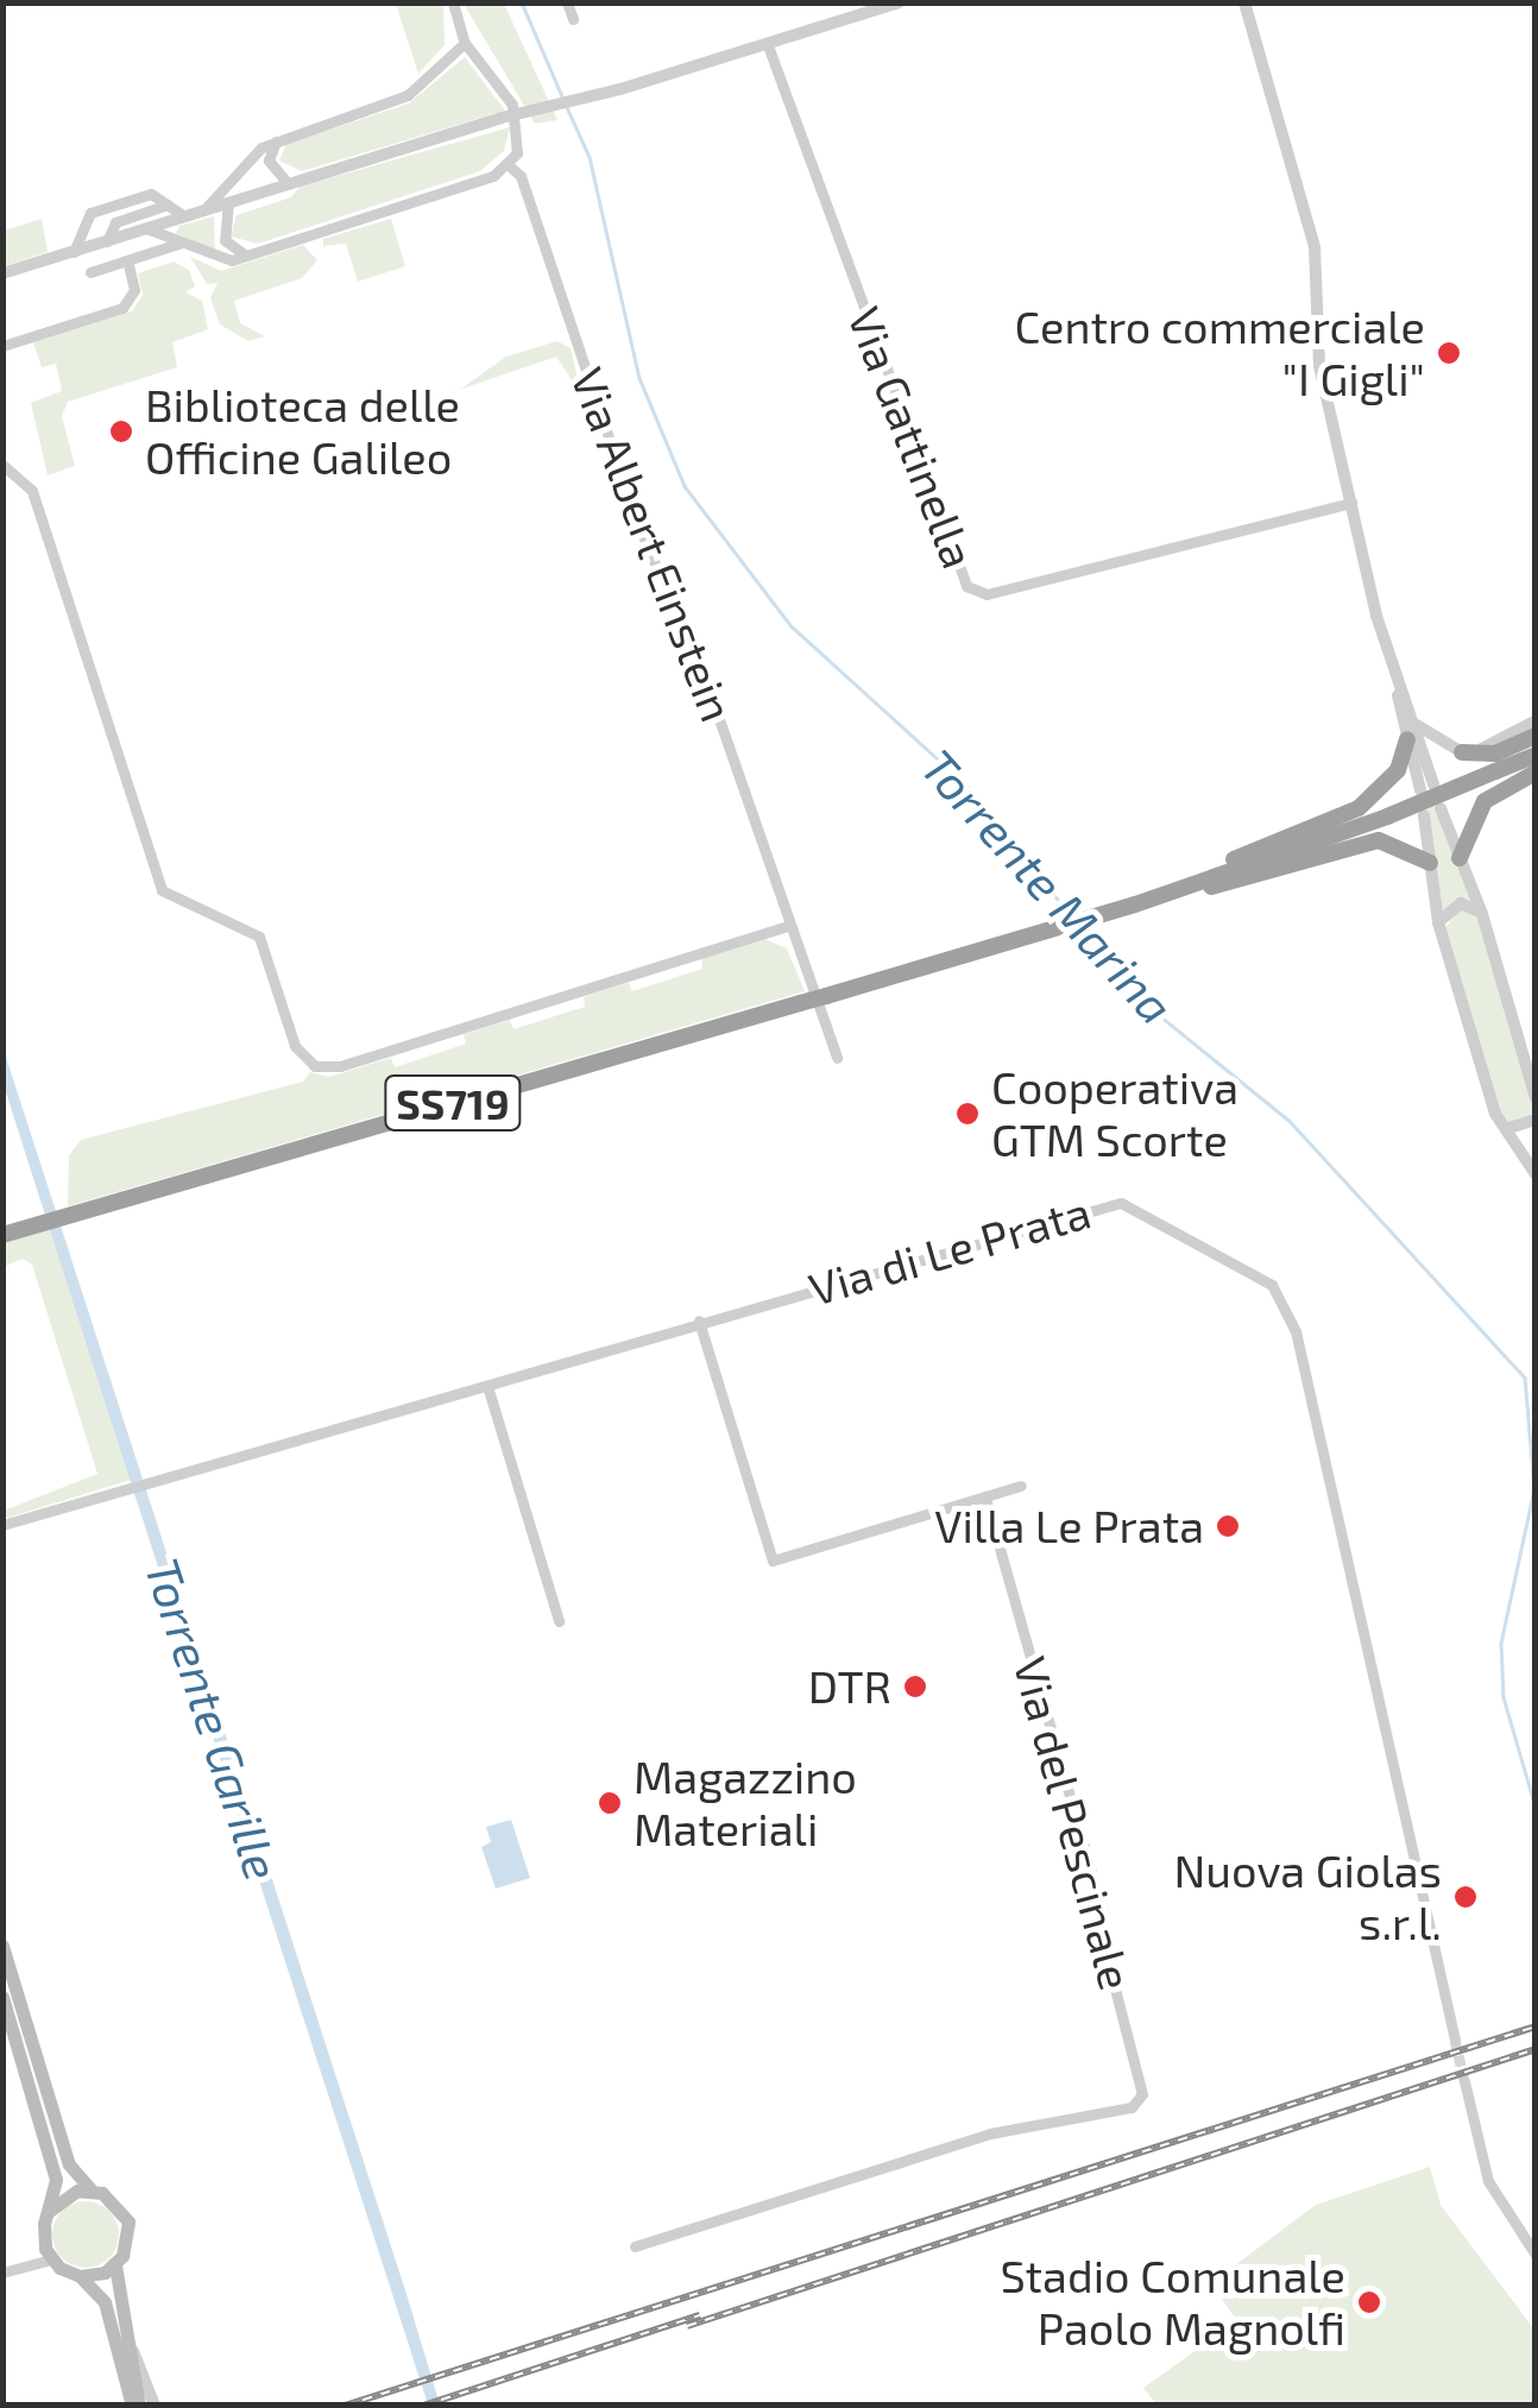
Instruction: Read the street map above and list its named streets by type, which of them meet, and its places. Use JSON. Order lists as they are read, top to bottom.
{
  "streets": {
    "highway": ["SS719"],
    "street": [
      "Via Gattinella",
      "Via Albert Einstein",
      "Via di Le Prata",
      "Via del Pescinale"
    ]
  },
  "water": ["Torrente Marina", "Torrente Garille"],
  "places": [
    "Centro commerciale \"I Gigli\"",
    "Biblioteca delle Officine Galileo",
    "Cooperativa GTM Scorte",
    "Villa Le Prata",
    "DTR",
    "Magazzino Materiali",
    "Nuova Giolas s.r.l.",
    "Stadio Comunale Paolo Magnolfi"
  ]
}
